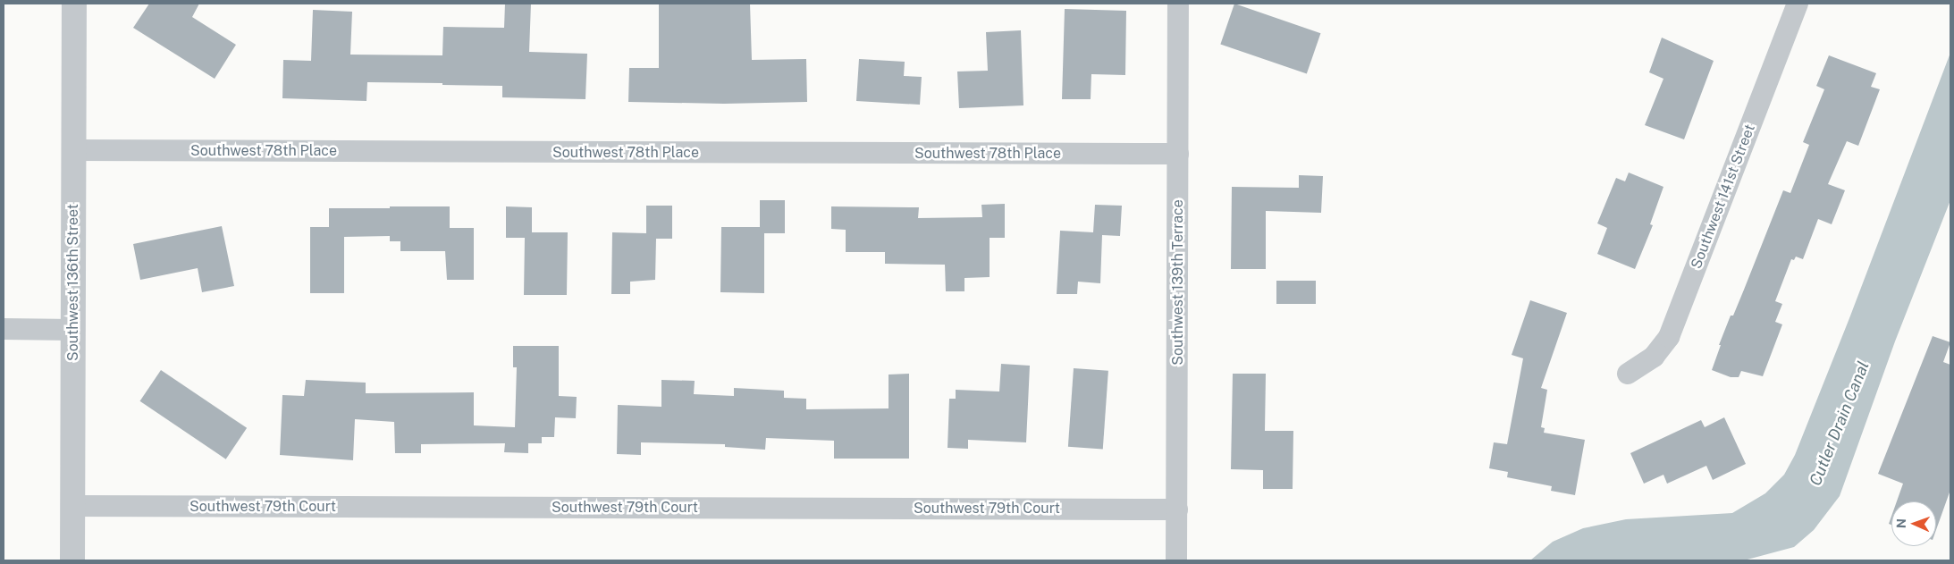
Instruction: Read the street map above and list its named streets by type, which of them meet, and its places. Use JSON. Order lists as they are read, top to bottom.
{
  "streets": {
    "street": [
      "Southwest 78th Place",
      "Southwest 141st Street",
      "Southwest 136th Street",
      "Southwest 139th Terrace",
      "Southwest 79th Court"
    ]
  },
  "crossings": [
    ["Southwest 78th Place", "Southwest 136th Street"],
    ["Southwest 78th Place", "Southwest 139th Terrace"],
    ["Southwest 136th Street", "Southwest 79th Court"],
    ["Southwest 139th Terrace", "Southwest 79th Court"]
  ],
  "water": ["Cutler Drain Canal"],
  "north": "left"
}
